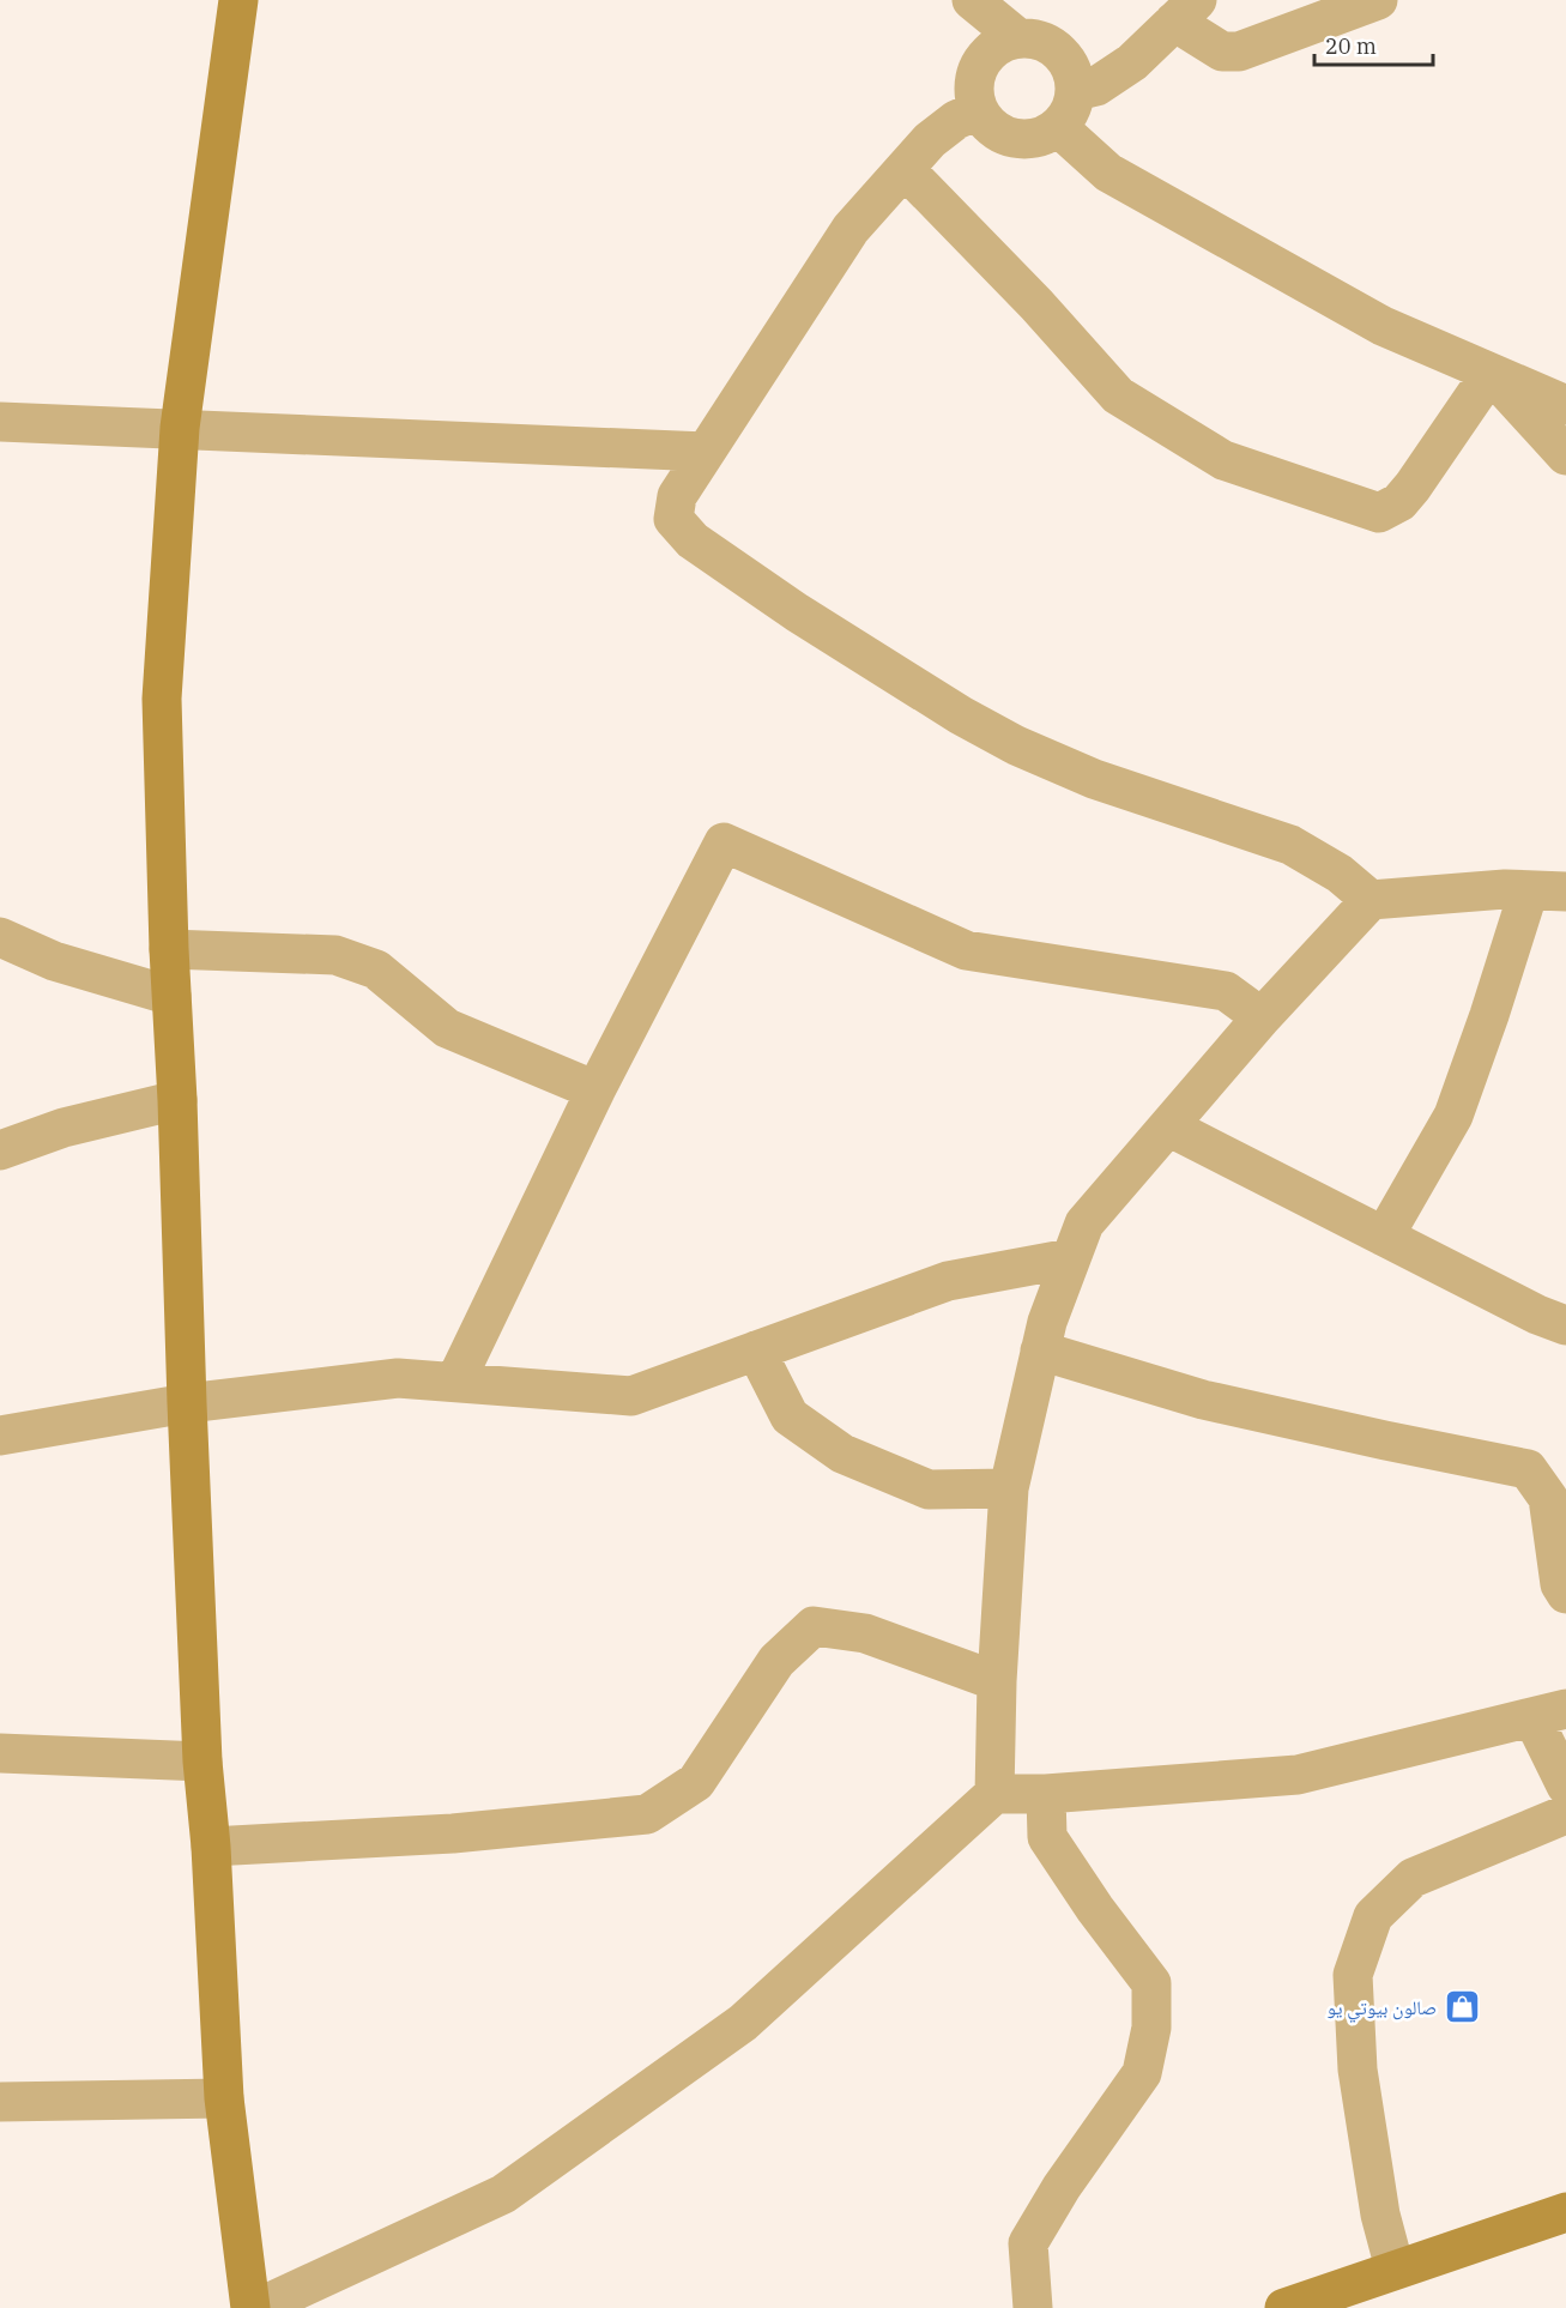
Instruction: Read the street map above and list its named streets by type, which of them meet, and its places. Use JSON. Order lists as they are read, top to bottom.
{
  "places": {
    "shop": ["صالون بيوتي يو"]
  },
  "scale_bar": "20 m"
}
